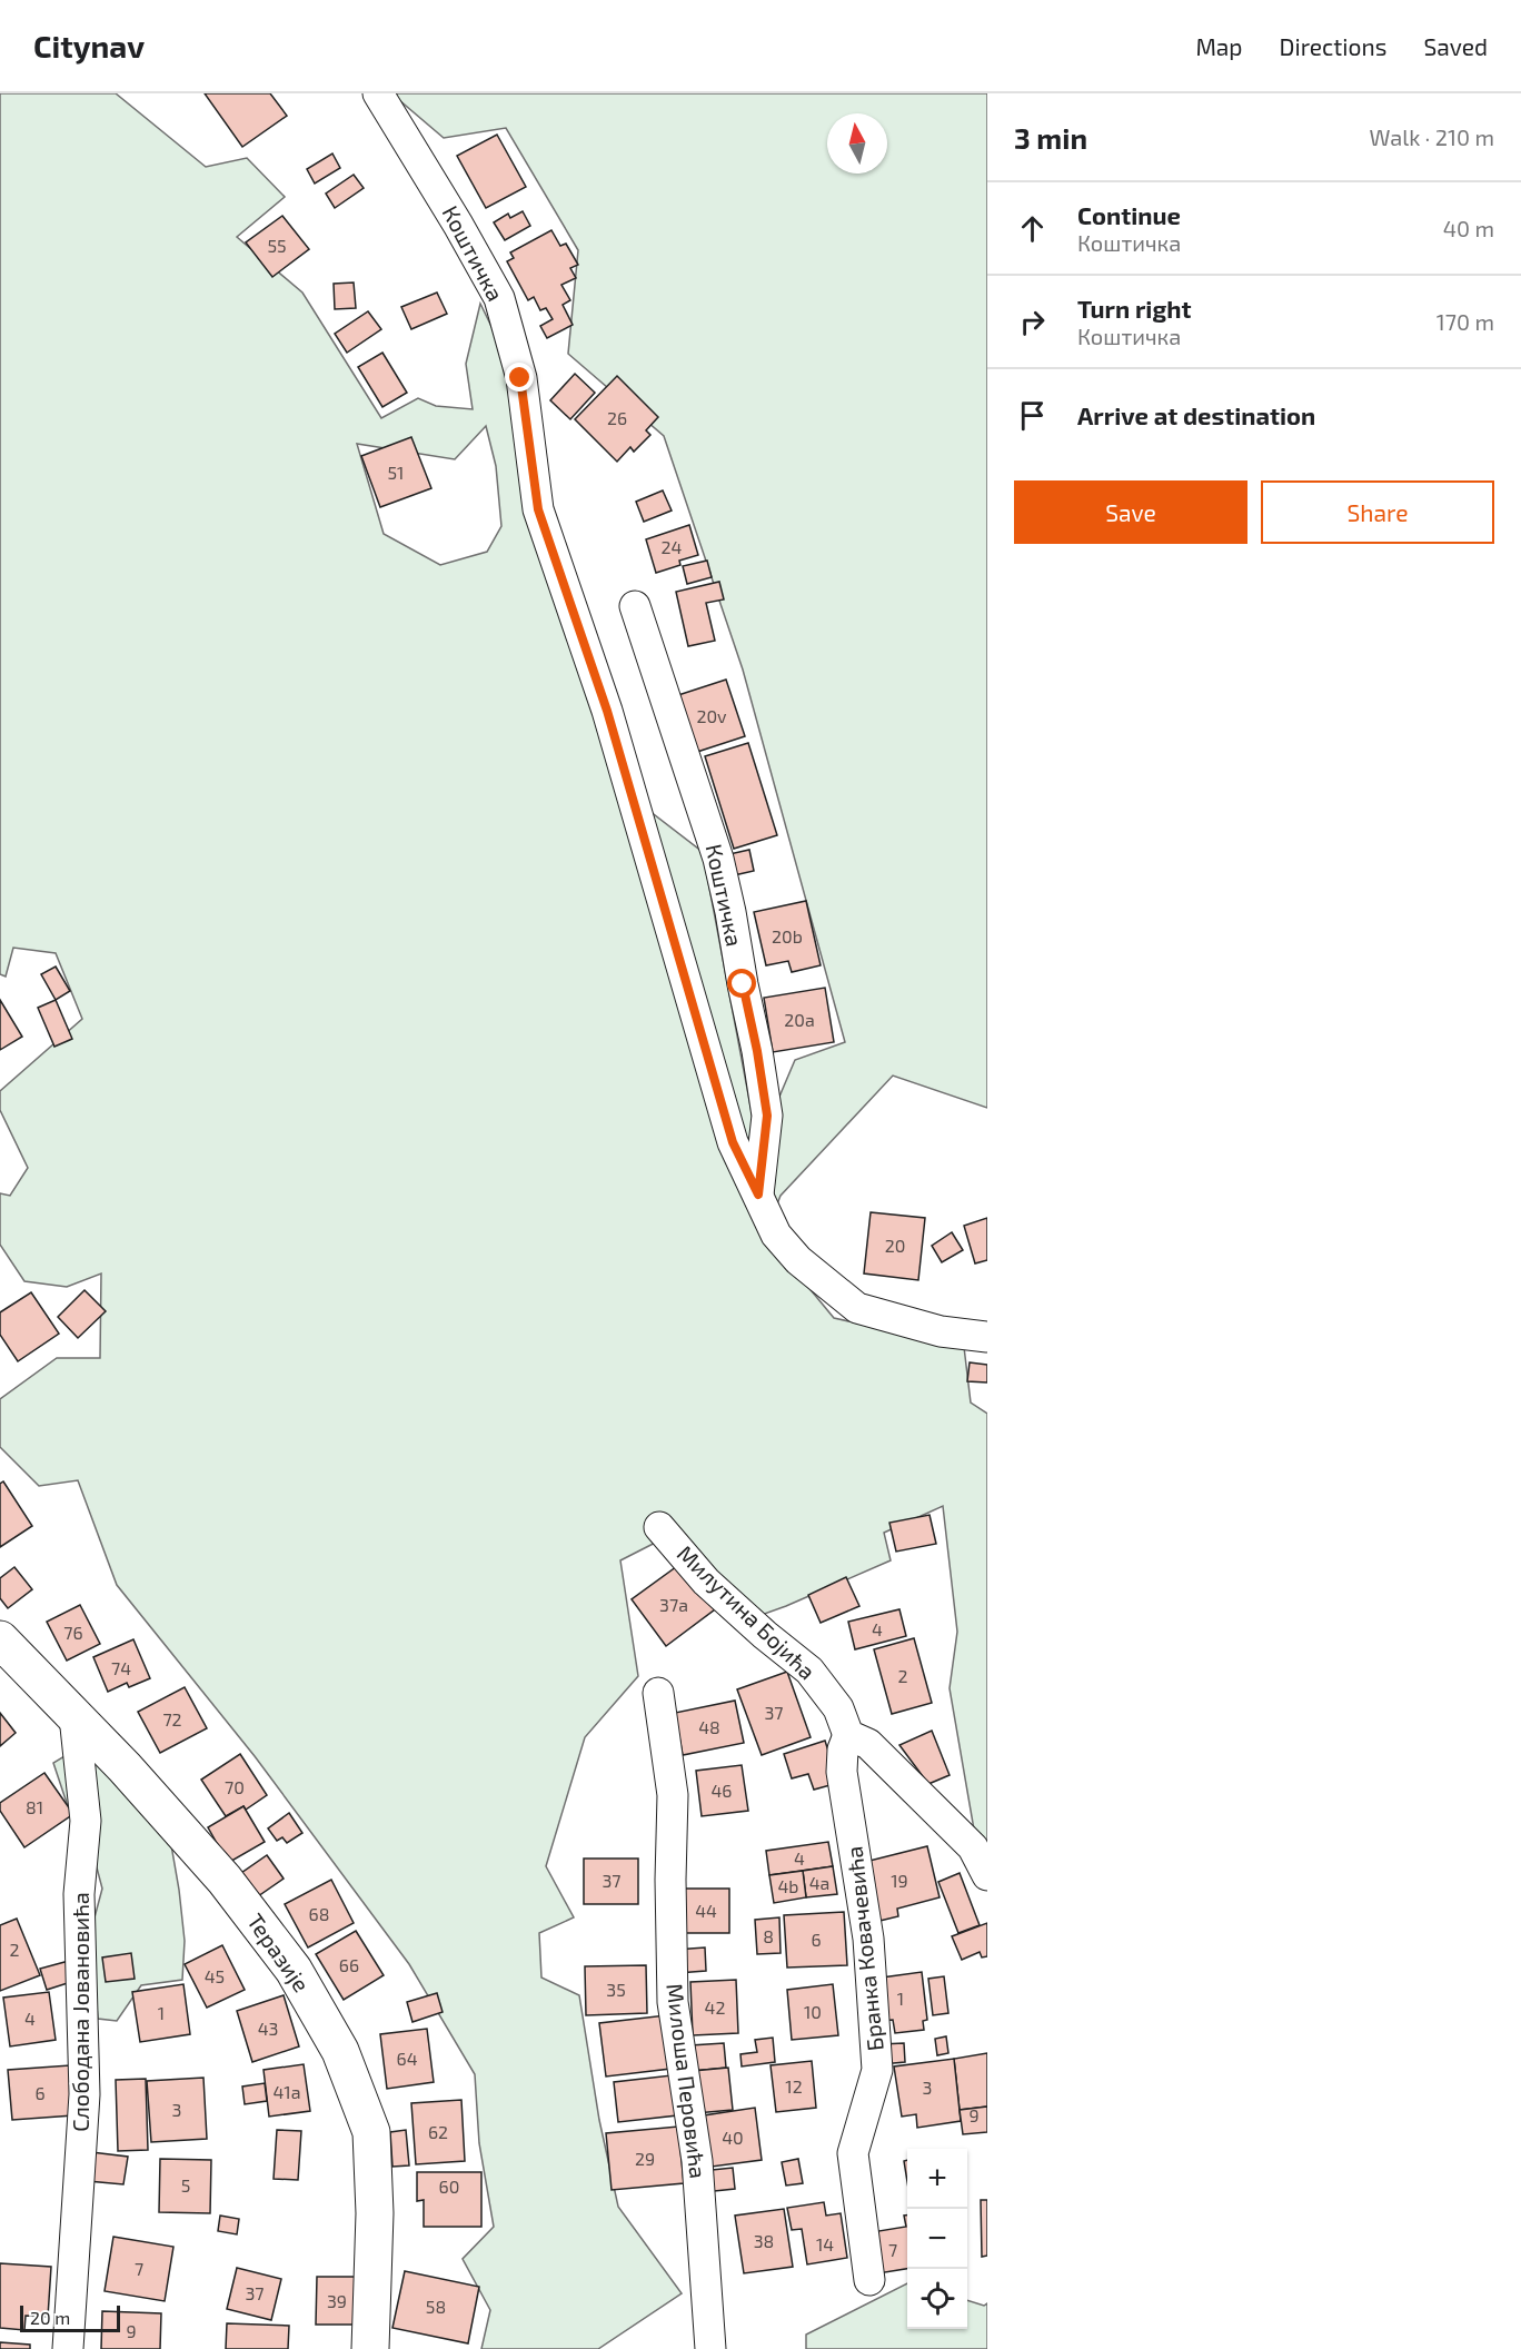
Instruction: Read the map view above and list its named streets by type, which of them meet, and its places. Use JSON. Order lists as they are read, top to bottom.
{
  "streets": {
    "street": [
      "Коштичка",
      "Милутина Бојића",
      "Бранка Ковачевића",
      "Теразије",
      "Слободана Јовановића",
      "Милоша Перовића"
    ]
  },
  "crossings": [
    ["Милутина Бојића", "Бранка Ковачевића"],
    ["Теразије", "Слободана Јовановића"]
  ],
  "house_numbers": [
    "55",
    "26",
    "51",
    "24",
    "20v",
    "20b",
    "20a",
    "20",
    "37a",
    "4",
    "76",
    "74",
    "2",
    "37",
    "72",
    "48",
    "70",
    "46",
    "81",
    "4",
    "37",
    "19",
    "4a",
    "4b",
    "44",
    "68",
    "8",
    "6",
    "2",
    "66",
    "45",
    "35",
    "1",
    "42",
    "10",
    "1",
    "4",
    "43",
    "64",
    "12",
    "3",
    "41a",
    "6",
    "3",
    "9",
    "62",
    "40",
    "29",
    "5",
    "60",
    "38",
    "14",
    "7",
    "7",
    "37",
    "39",
    "58",
    "9"
  ],
  "scale_bar": "20 m",
  "north": "top",
  "page": {
    "header": "Citynav",
    "nav": ["Map", "Directions", "Saved"],
    "heading": ["3 min", "Walk · 210 m"],
    "list": [
      ["Continue", "Коштичка", "40 m"],
      ["Turn right", "Коштичка", "170 m"],
      "Arrive at destination"
    ],
    "buttons": ["Save", "Share"],
    "map_buttons": ["+", "−"],
    "scale": "20 m"
  }
}
